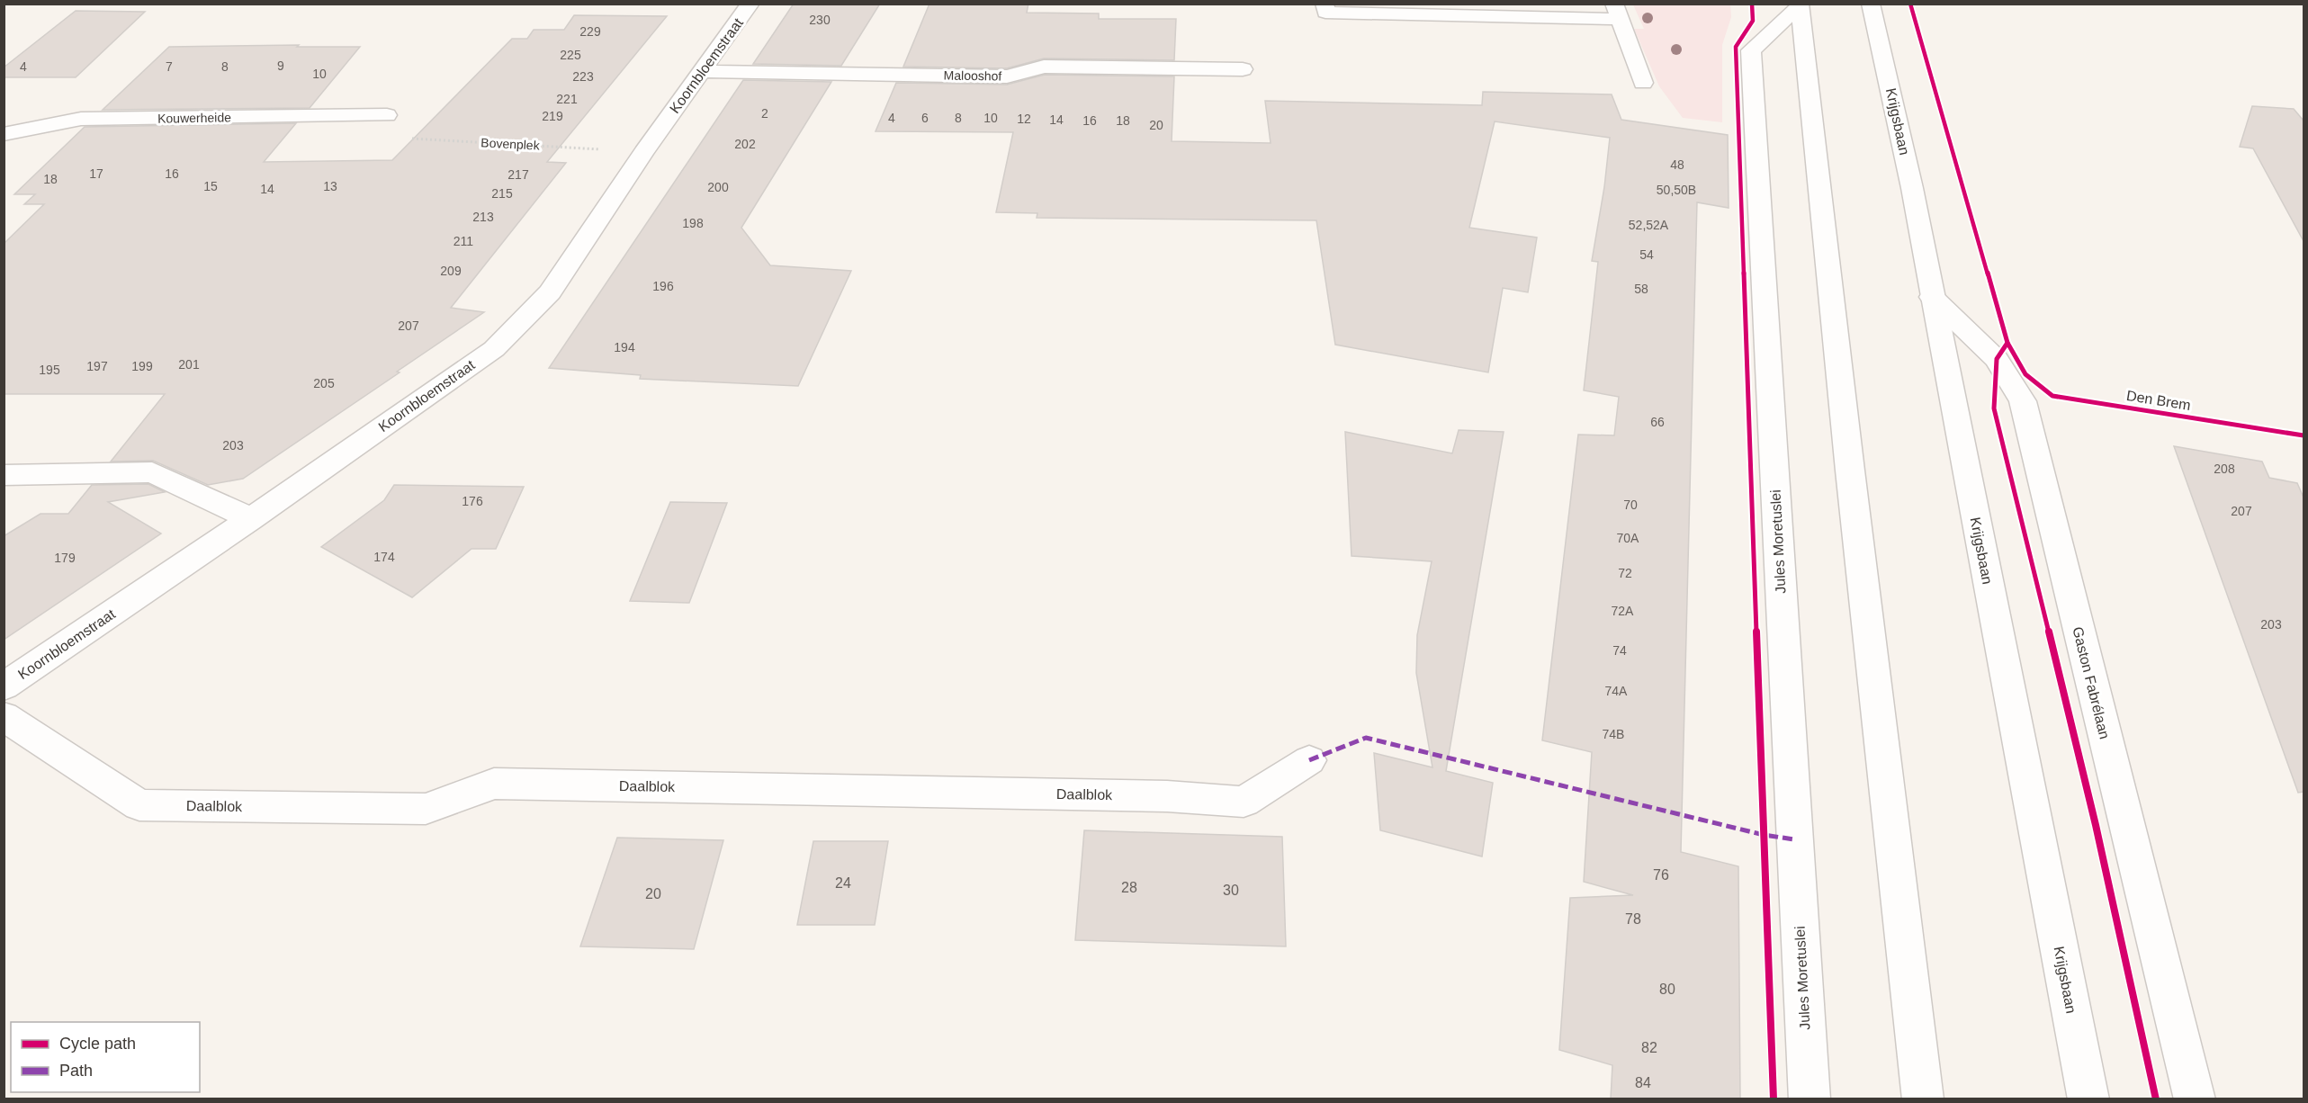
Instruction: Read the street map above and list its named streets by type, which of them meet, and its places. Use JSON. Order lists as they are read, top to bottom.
{
  "streets": {
    "street": [
      "Koornbloemstraat",
      "Malooshof",
      "Kouwerheide",
      "Krijgsbaan",
      "Jules Moretuslei",
      "Gaston Fabrélaan",
      "Daalblok"
    ],
    "path": ["Bovenplek"],
    "cycle path": ["Den Brem"]
  },
  "crossings": [
    ["Koornbloemstraat", "Malooshof"],
    ["Koornbloemstraat", "Bovenplek"],
    ["Kouwerheide", "Bovenplek"],
    ["Krijgsbaan", "Gaston Fabrélaan"]
  ],
  "house_numbers": [
    "230",
    "229",
    "225",
    "9",
    "4",
    "7",
    "8",
    "10",
    "223",
    "221",
    "2",
    "219",
    "4",
    "6",
    "8",
    "10",
    "12",
    "14",
    "16",
    "18",
    "20",
    "202",
    "48",
    "17",
    "16",
    "217",
    "18",
    "15",
    "13",
    "200",
    "14",
    "50,50B",
    "215",
    "213",
    "198",
    "52,52A",
    "211",
    "54",
    "209",
    "196",
    "58",
    "207",
    "194",
    "201",
    "197",
    "199",
    "195",
    "205",
    "66",
    "203",
    "208",
    "176",
    "70",
    "207",
    "70A",
    "174",
    "179",
    "72",
    "72A",
    "203",
    "74",
    "74A",
    "74B",
    "76",
    "24",
    "28",
    "30",
    "20",
    "78",
    "80",
    "82",
    "84"
  ],
  "legend": ["Cycle path", "Path"]
}
